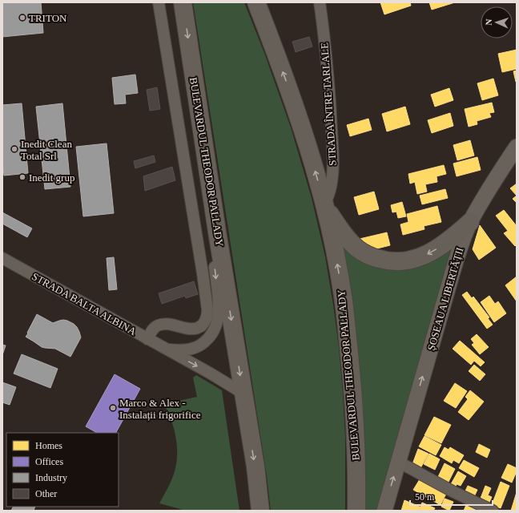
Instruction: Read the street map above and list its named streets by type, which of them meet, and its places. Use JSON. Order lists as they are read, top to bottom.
{
  "streets": {
    "main road": ["BULEVARDUL THEODOR PALLADY", "ȘOSEAUA LIBERTĂȚII"],
    "street": ["STRADA ÎNTRE TARLALE", "STRADA BALTA ALBINA"]
  },
  "crossings": [
    ["STRADA ÎNTRE TARLALE", "BULEVARDUL THEODOR PALLADY"],
    ["BULEVARDUL THEODOR PALLADY", "STRADA BALTA ALBINA"]
  ],
  "one_way": ["ȘOSEAUA LIBERTĂȚII"],
  "places": [
    "TRITON",
    "Inedit Clean Total Srl",
    "Inedit grup",
    "Marco & Alex - Instalații frigorifice"
  ],
  "legend": [
    "Homes",
    "Offices",
    "Industry",
    "Other"
  ],
  "scale_bar": "50 m",
  "north": "left"
}
